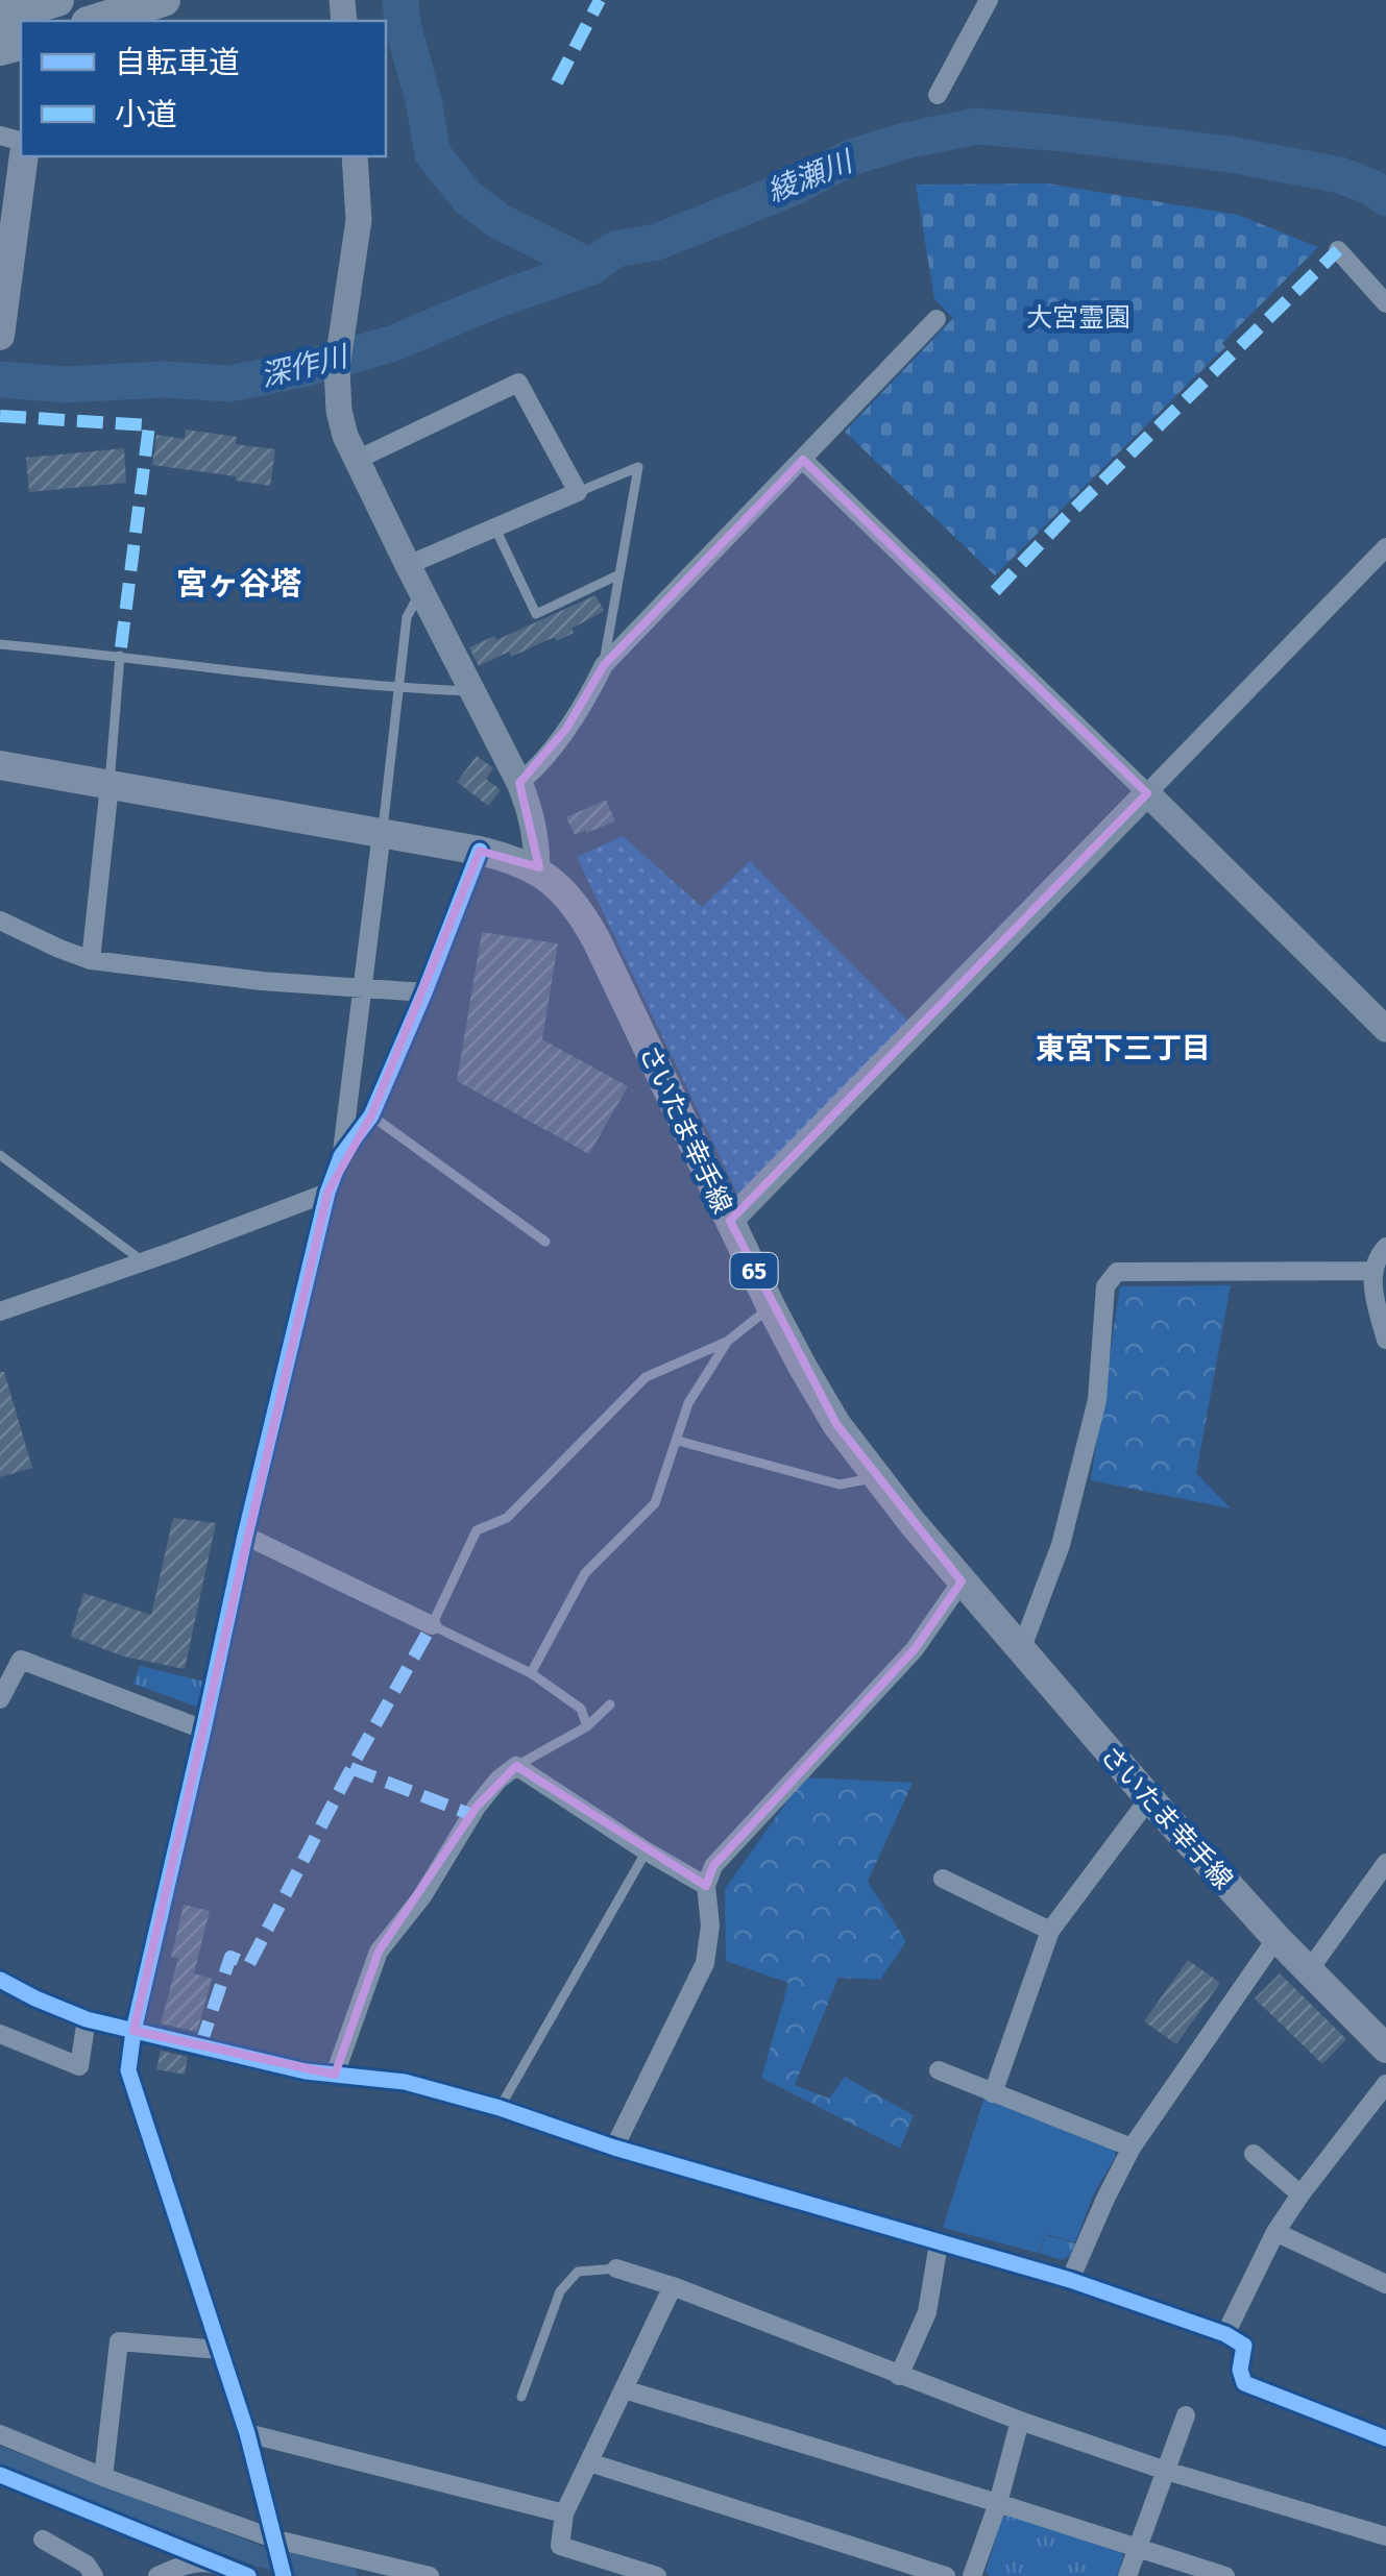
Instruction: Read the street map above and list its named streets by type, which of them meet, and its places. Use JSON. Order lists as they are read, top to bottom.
{
  "streets": {
    "main road": ["さいたま幸手線", "65"]
  },
  "districts": ["宮ヶ谷塔", "東宮下三丁目"],
  "water": ["綾瀬川", "深作川"],
  "parks": ["大宮霊園"],
  "legend": ["自転車道", "小道"]
}
